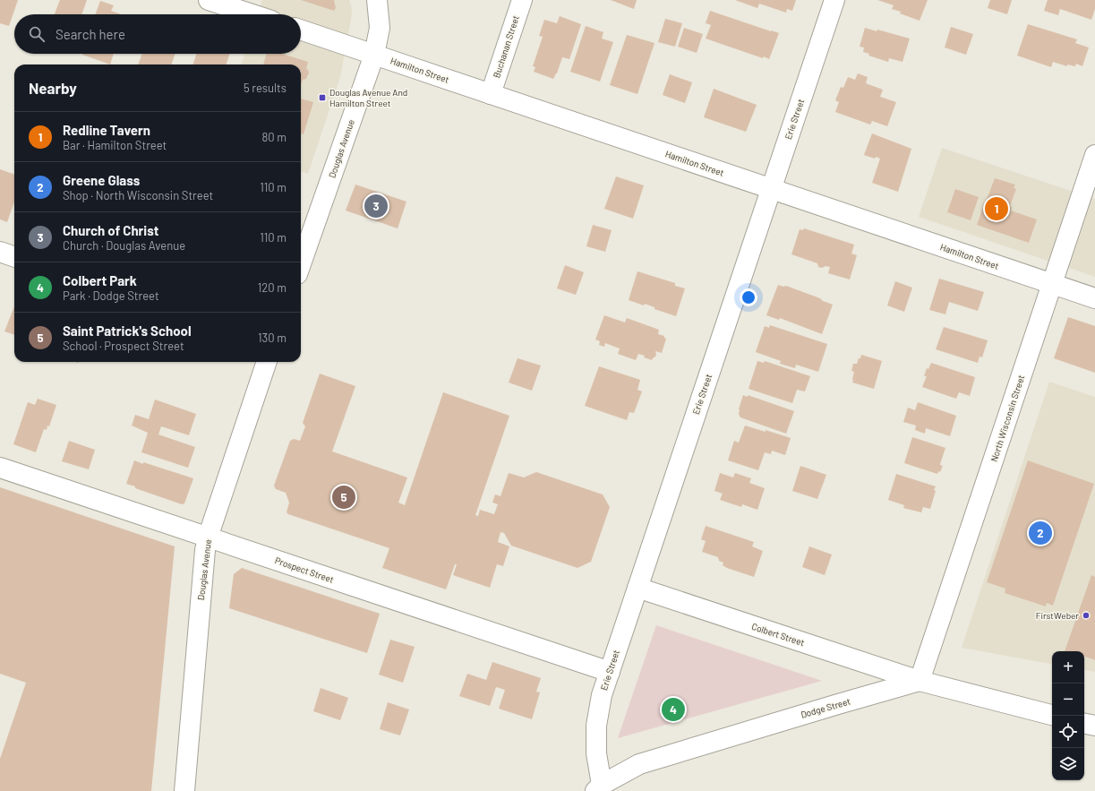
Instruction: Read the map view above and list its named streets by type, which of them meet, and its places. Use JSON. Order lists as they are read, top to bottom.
{
  "streets": {
    "street": [
      "Buchanan Street",
      "Hamilton Street",
      "Erie Street",
      "Douglas Avenue",
      "North Wisconsin Street",
      "Prospect Street",
      "Colbert Street",
      "Dodge Street"
    ]
  },
  "crossings": [
    ["Buchanan Street", "Hamilton Street"],
    ["Hamilton Street", "Erie Street"],
    ["Hamilton Street", "Douglas Avenue"],
    ["Hamilton Street", "North Wisconsin Street"],
    ["Erie Street", "Prospect Street"],
    ["Erie Street", "Colbert Street"],
    ["Erie Street", "Dodge Street"],
    ["Douglas Avenue", "Prospect Street"],
    ["North Wisconsin Street", "Colbert Street"],
    ["North Wisconsin Street", "Dodge Street"],
    ["Colbert Street", "Dodge Street"]
  ],
  "places": {
    "transit": ["Douglas Avenue And Hamilton Street"],
    "other": ["FirstWeber"]
  },
  "page": {
    "search": "Search here",
    "heading": ["Nearby", "5 results"],
    "list": [
      {
        "mark": "1",
        "name": "Redline Tavern",
        "note": "Bar · Hamilton Street",
        "value": "80 m"
      },
      {
        "mark": "2",
        "name": "Greene Glass",
        "note": "Shop · North Wisconsin Street",
        "value": "110 m"
      },
      {
        "mark": "3",
        "name": "Church of Christ",
        "note": "Church · Douglas Avenue",
        "value": "110 m"
      },
      {
        "mark": "4",
        "name": "Colbert Park",
        "note": "Park · Dodge Street",
        "value": "120 m"
      },
      {
        "mark": "5",
        "name": "Saint Patrick's School",
        "note": "School · Prospect Street",
        "value": "130 m"
      }
    ],
    "pins": [
      "3",
      "1",
      "5",
      "2",
      "4"
    ],
    "map_buttons": ["+", "−"]
  }
}
